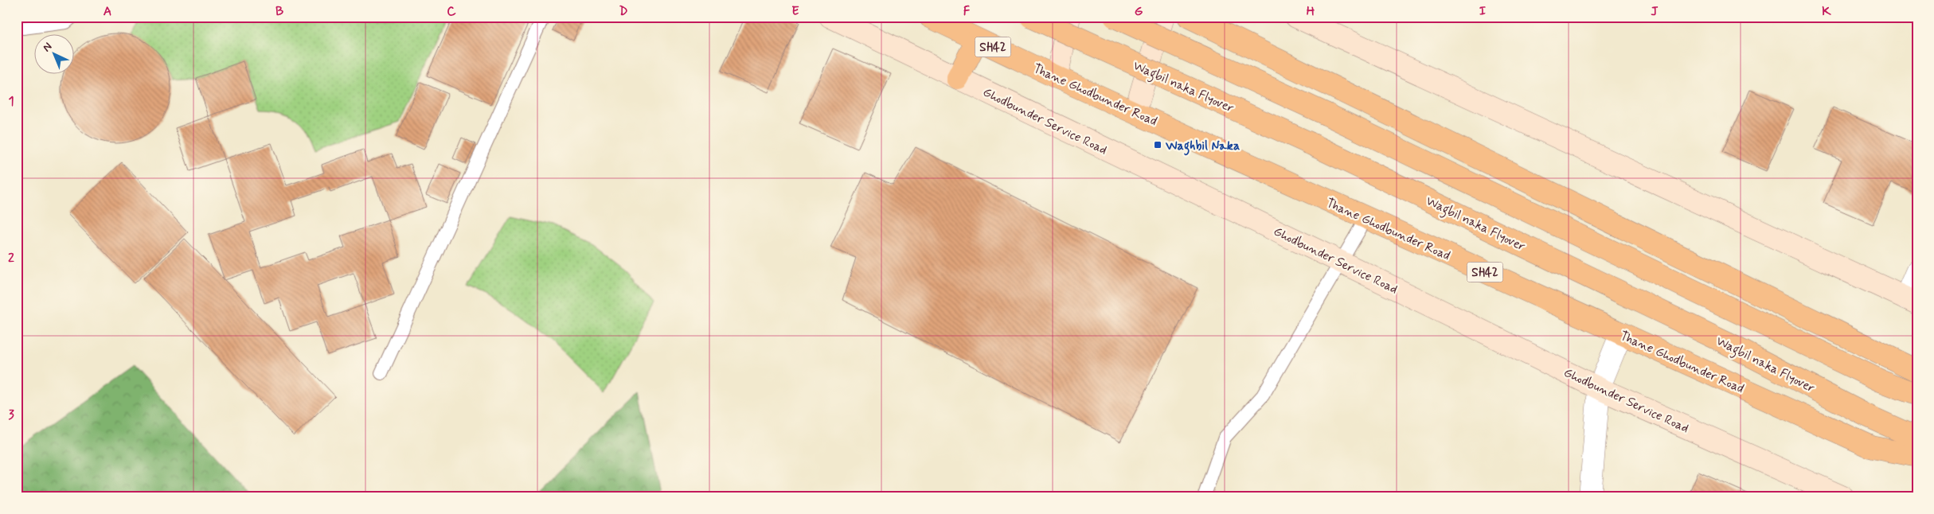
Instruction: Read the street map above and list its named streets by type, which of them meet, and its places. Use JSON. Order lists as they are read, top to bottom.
{
  "streets": {
    "main road": ["SH42", "Wagbil naka Flyover", "Thane Ghodbunder Road"],
    "street": ["Ghodbunder Service Road"]
  },
  "places": {
    "transit": ["Waghbil Naka"]
  },
  "north": "top left",
  "grid": {
    "columns": [
      "A",
      "B",
      "C",
      "D",
      "E",
      "F",
      "G",
      "H",
      "I",
      "J",
      "K"
    ],
    "rows": ["1", "2", "3"]
  }
}
